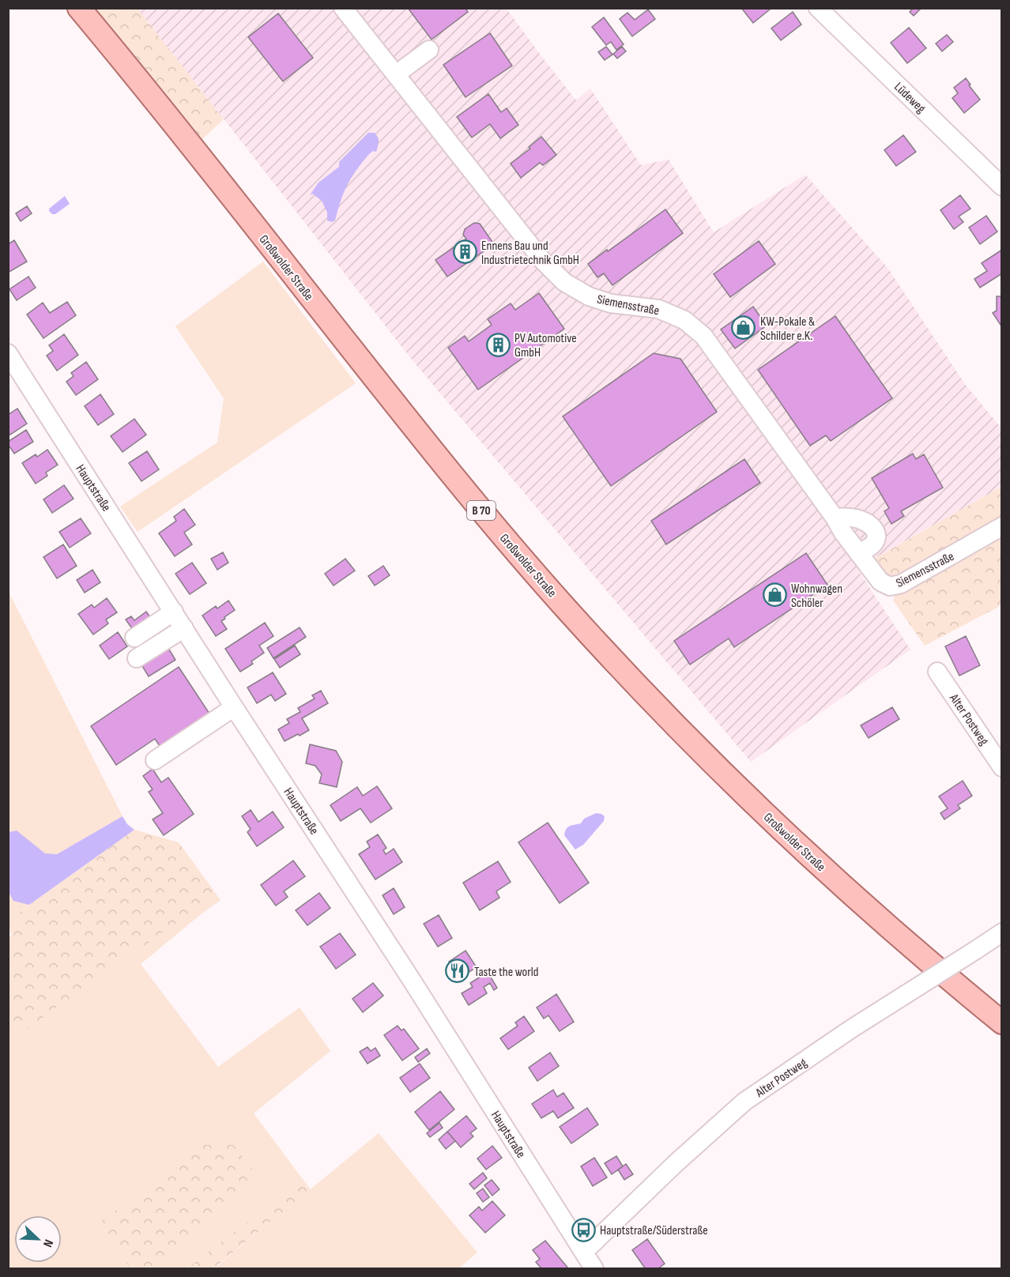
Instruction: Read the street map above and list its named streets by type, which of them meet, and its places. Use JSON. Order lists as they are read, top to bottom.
{
  "streets": {
    "main road": ["Großwolder Straße", "B 70"],
    "street": [
      "Lüdeweg",
      "Siemensstraße",
      "Hauptstraße",
      "Alter Postweg"
    ]
  },
  "crossings": [
    ["Hauptstraße", "Alter Postweg"]
  ],
  "places": {
    "building": ["Ennens Bau und Industrietechnik GmbH", "PV Automotive GmbH"],
    "shop": ["KW-Pokale & Schilder e.K.", "Wohnwagen Schöler"],
    "restaurant": ["Taste the world"],
    "bus stop": ["Hauptstraße/Süderstraße"]
  },
  "north": "bottom right"
}
